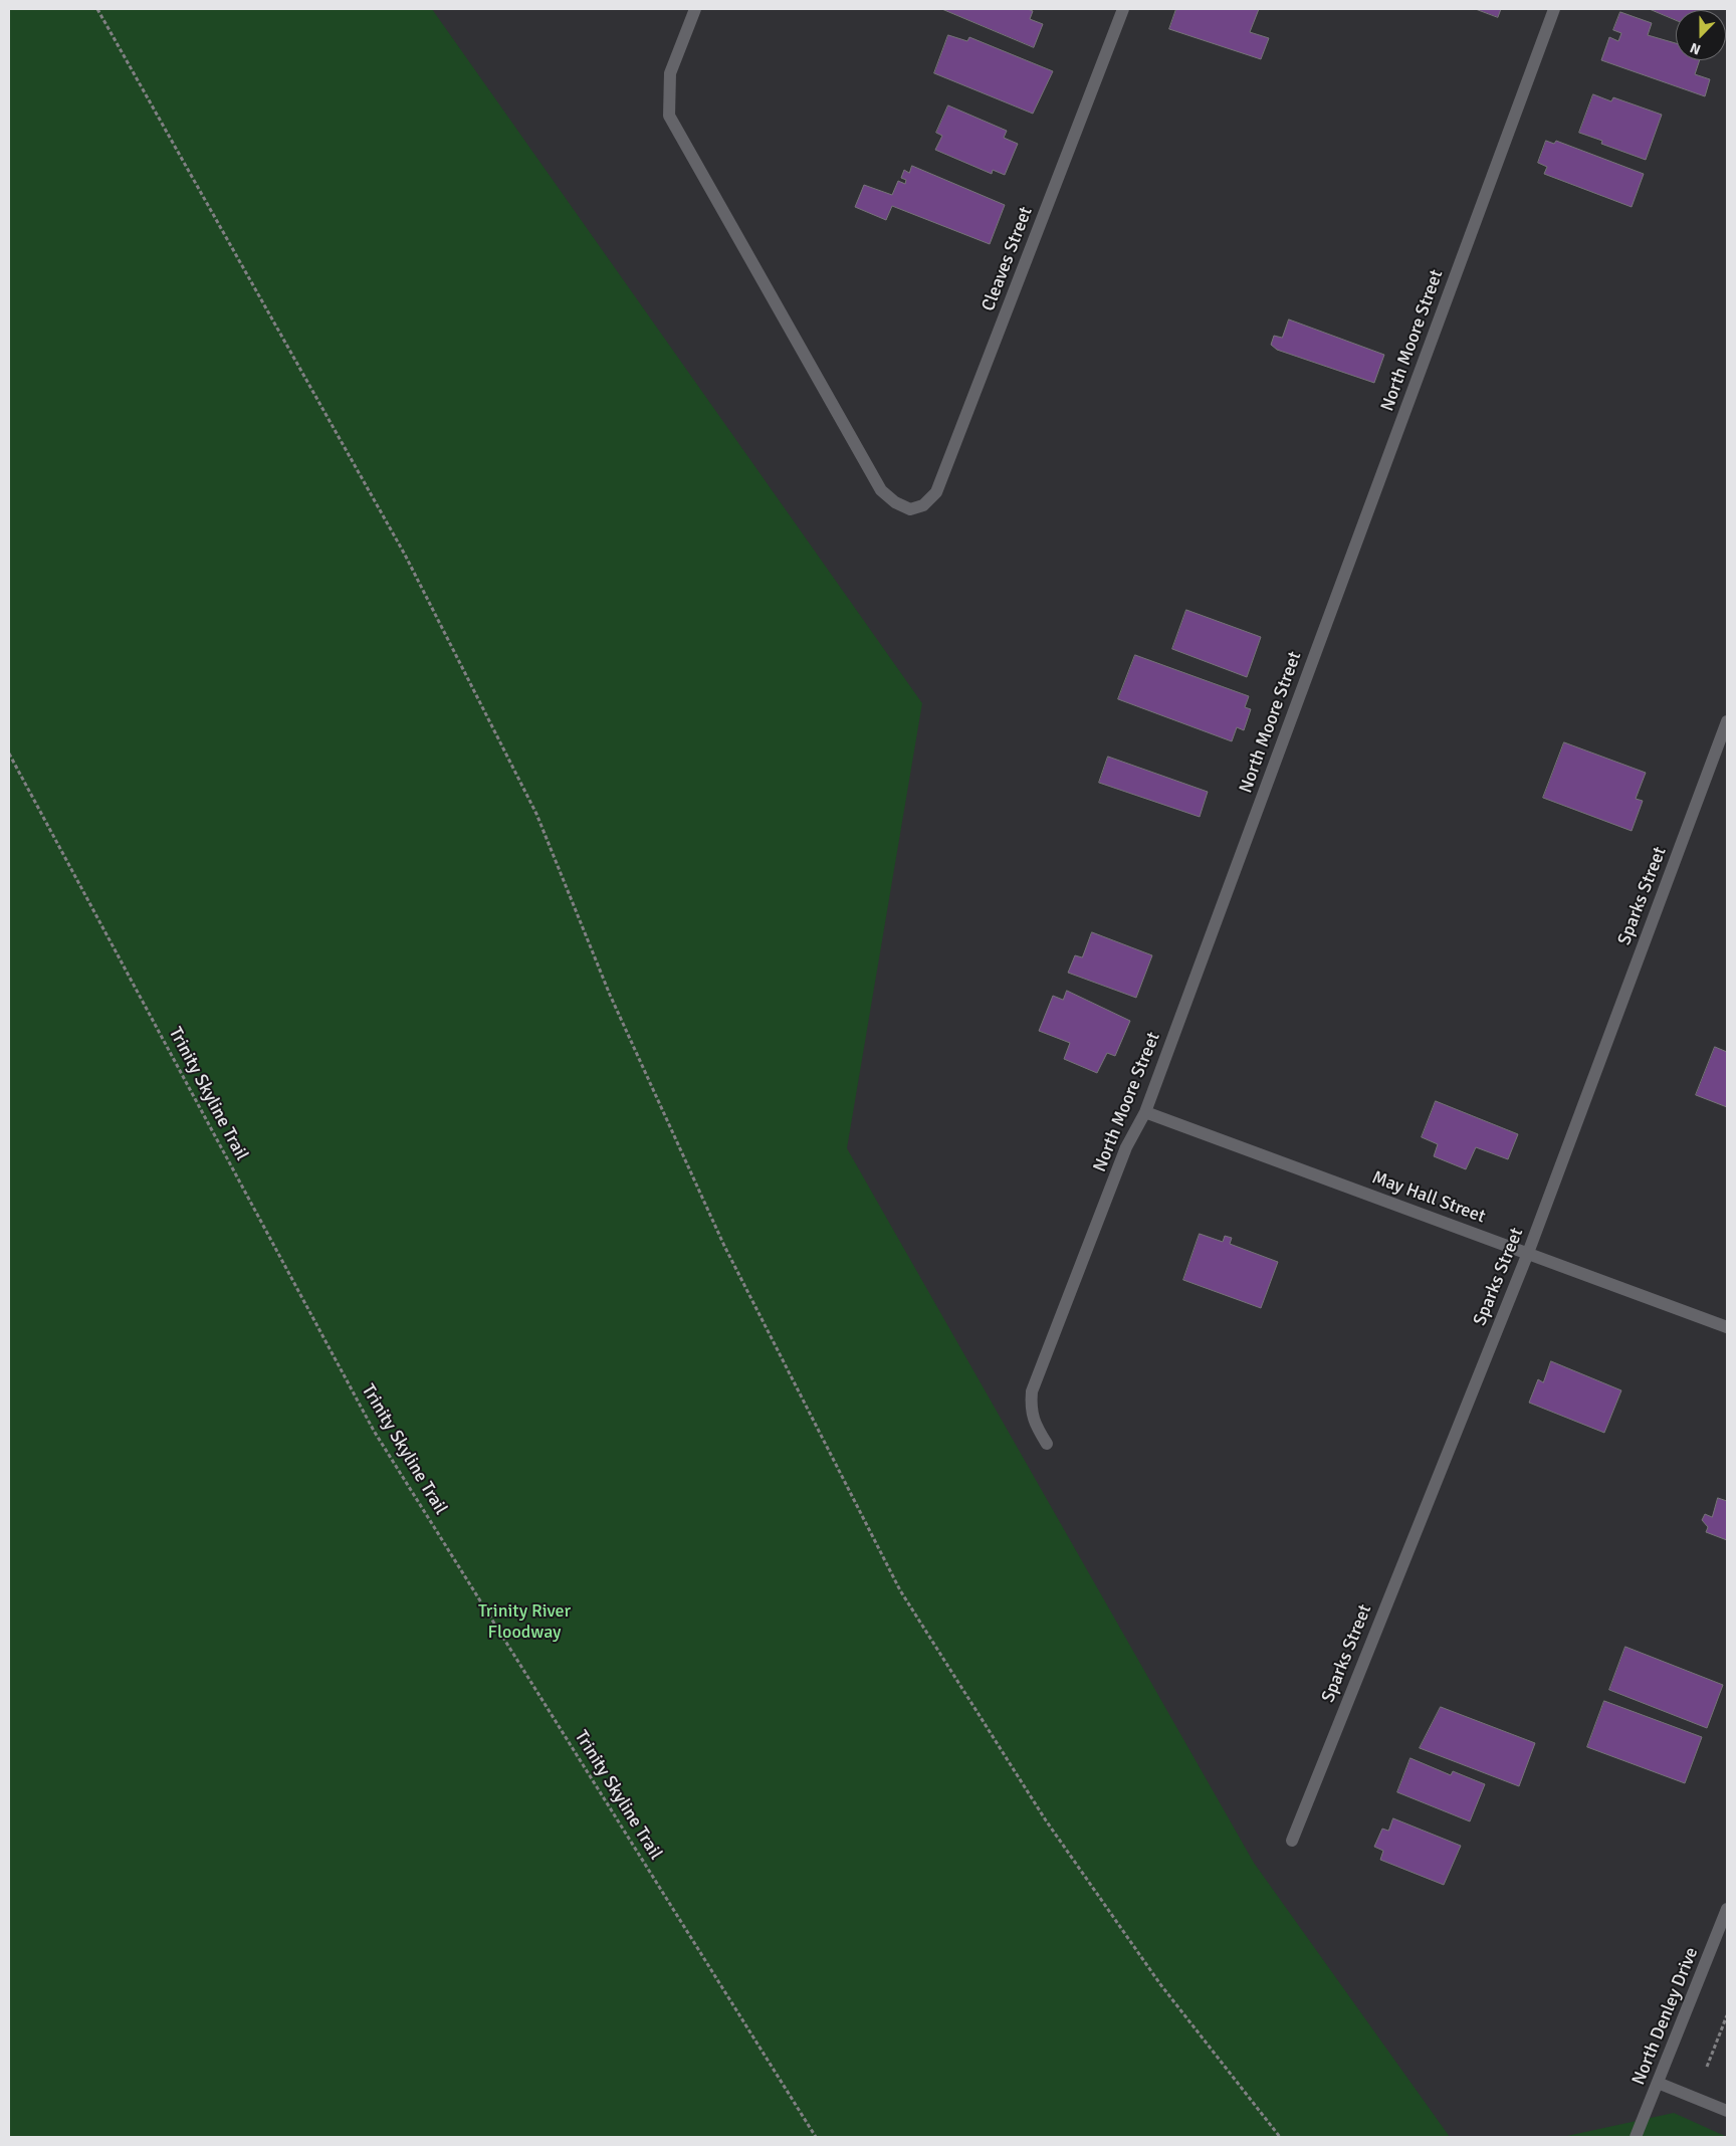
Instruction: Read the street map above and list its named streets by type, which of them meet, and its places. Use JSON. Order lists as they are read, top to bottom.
{
  "streets": {
    "street": [
      "Cleaves Street",
      "North Moore Street",
      "Sparks Street",
      "May Hall Street",
      "North Denley Drive"
    ],
    "path": ["Trinity Skyline Trail"]
  },
  "crossings": [
    ["North Moore Street", "May Hall Street"],
    ["Sparks Street", "May Hall Street"]
  ],
  "parks": ["Trinity River Floodway"],
  "north": "bottom"
}
